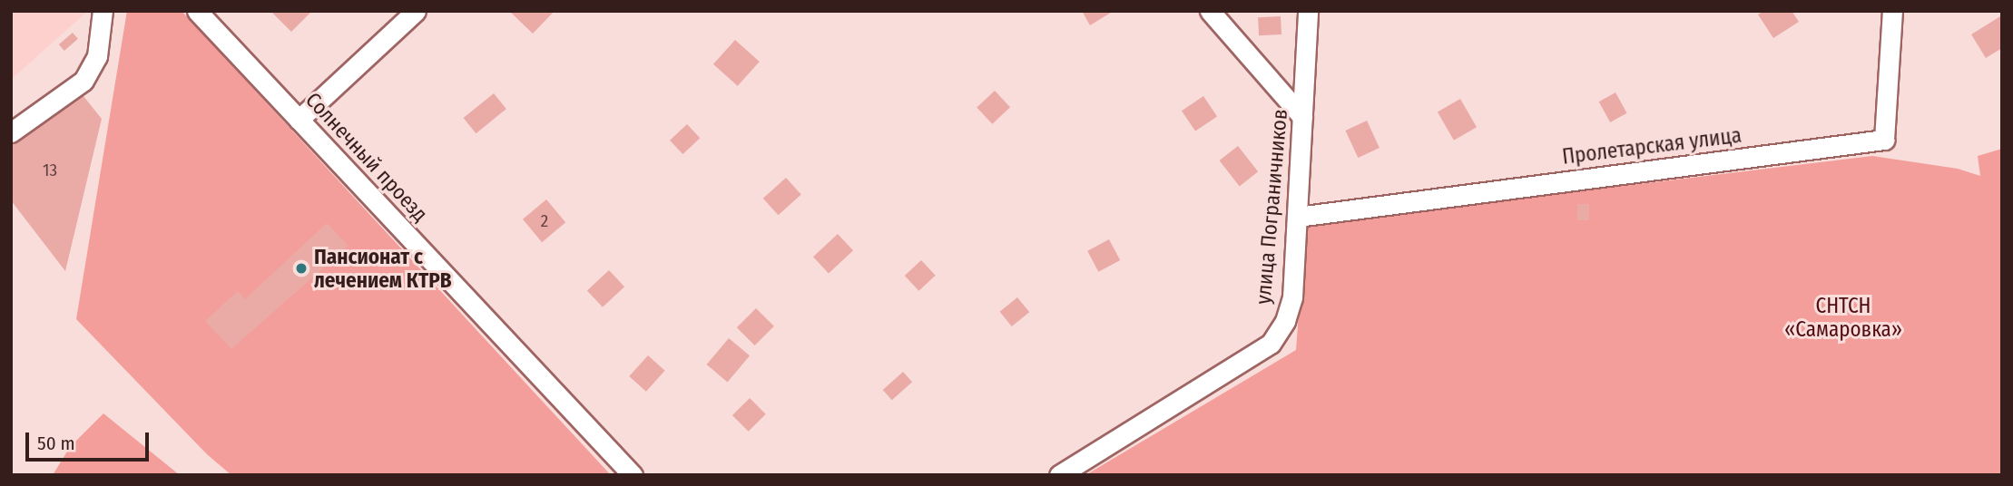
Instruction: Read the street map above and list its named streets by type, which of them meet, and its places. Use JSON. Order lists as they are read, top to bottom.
{
  "streets": {
    "street": ["Пролетарская улица", "Солнечный проезд", "улица Пограничников"]
  },
  "crossings": [
    ["Пролетарская улица", "улица Пограничников"]
  ],
  "parks": ["СНТСН «Самаровка»"],
  "places": ["Пансионат с лечением КТРВ"],
  "house_numbers": ["13", "2"],
  "scale_bar": "50 m"
}
